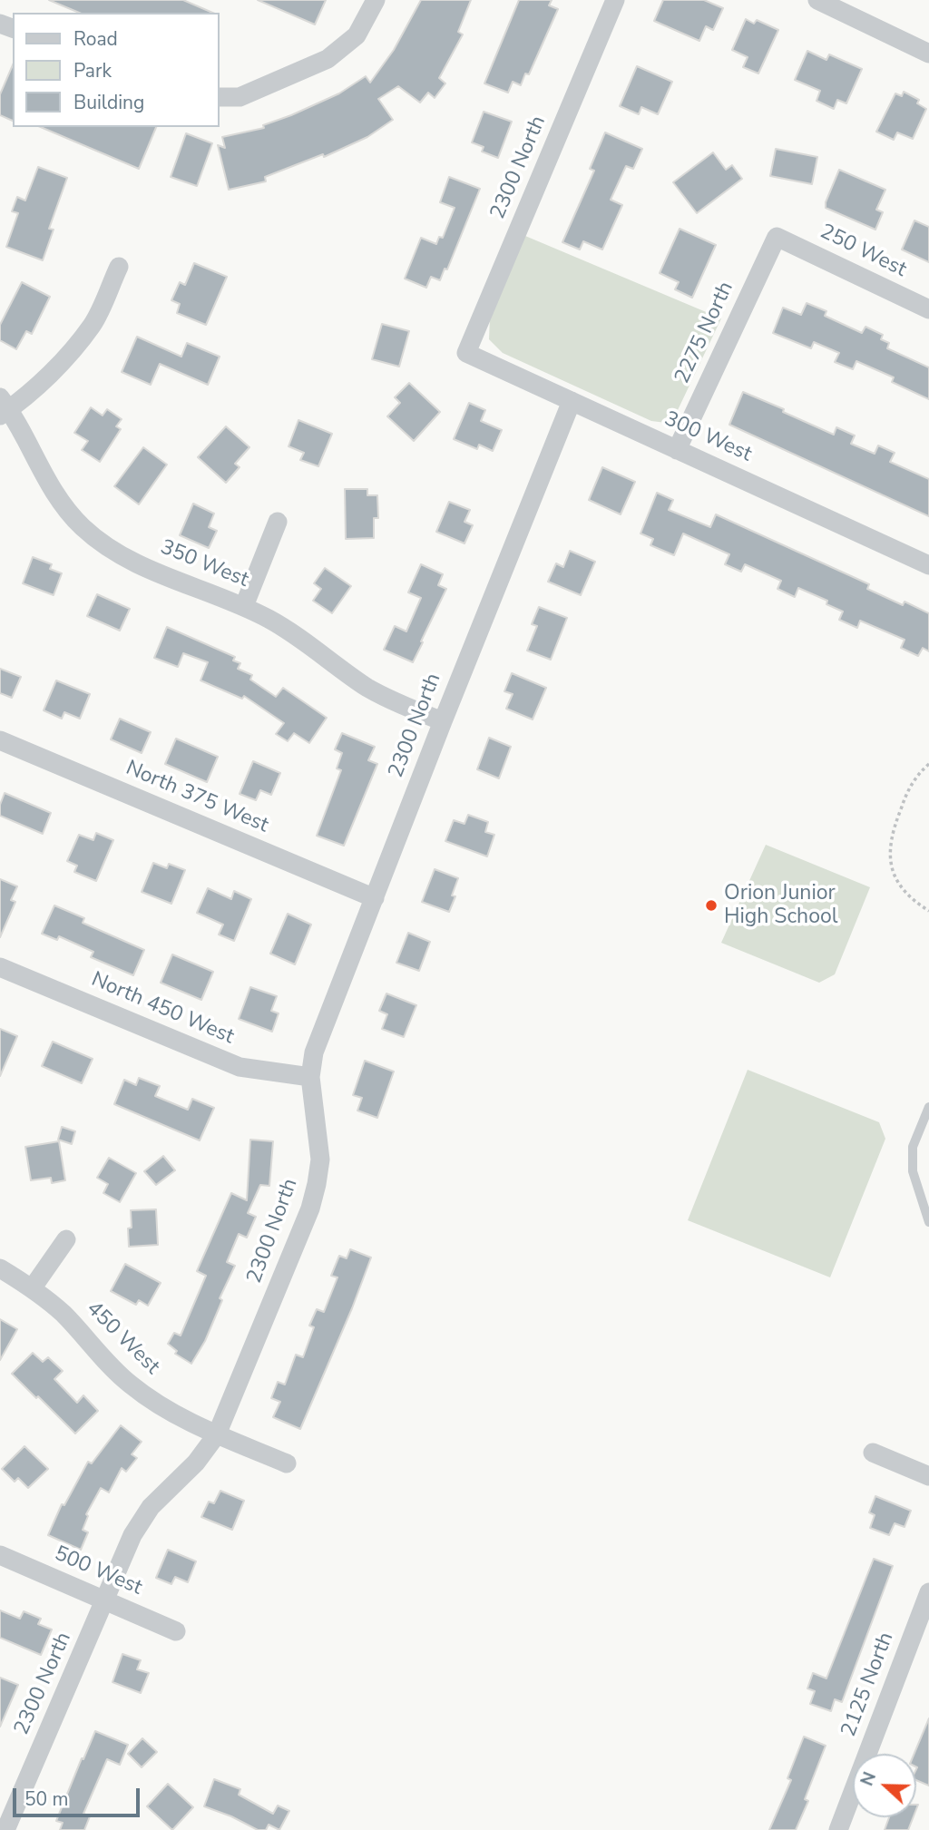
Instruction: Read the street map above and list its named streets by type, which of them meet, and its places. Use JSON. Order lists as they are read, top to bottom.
{
  "streets": {
    "street": [
      "2300 North",
      "250 West",
      "2275 North",
      "300 West",
      "350 West",
      "North 375 West",
      "North 450 West",
      "450 West",
      "500 West",
      "2125 North"
    ]
  },
  "crossings": [
    ["2300 North", "300 West"],
    ["2300 North", "350 West"],
    ["2300 North", "North 375 West"],
    ["2300 North", "North 450 West"],
    ["2300 North", "450 West"],
    ["2300 North", "500 West"],
    ["250 West", "2275 North"],
    ["2275 North", "300 West"]
  ],
  "places": ["Orion Junior High School"],
  "legend": ["Road", "Park", "Building"],
  "scale_bar": "50 m",
  "north": "left"
}
